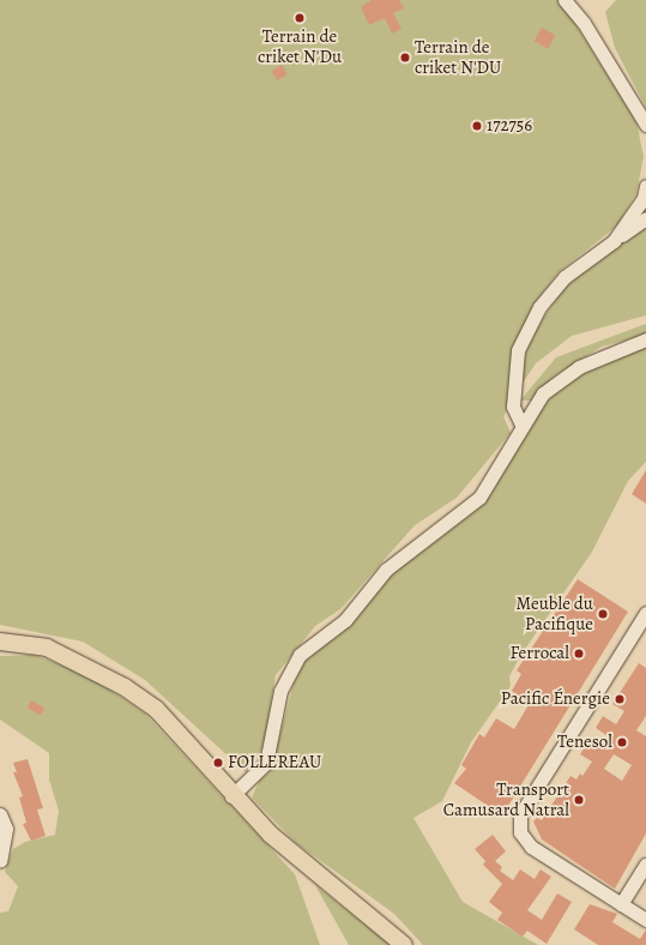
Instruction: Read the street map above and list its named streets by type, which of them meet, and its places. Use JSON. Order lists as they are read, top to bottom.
{
  "places": [
    "Terrain de criket N'Du",
    "Terrain de criket N'DU",
    "172756",
    "Meuble du Pacifique",
    "Ferrocal",
    "Pacific Énergie",
    "Tenesol",
    "FOLLEREAU",
    "Transport Camusard Natral"
  ]
}
